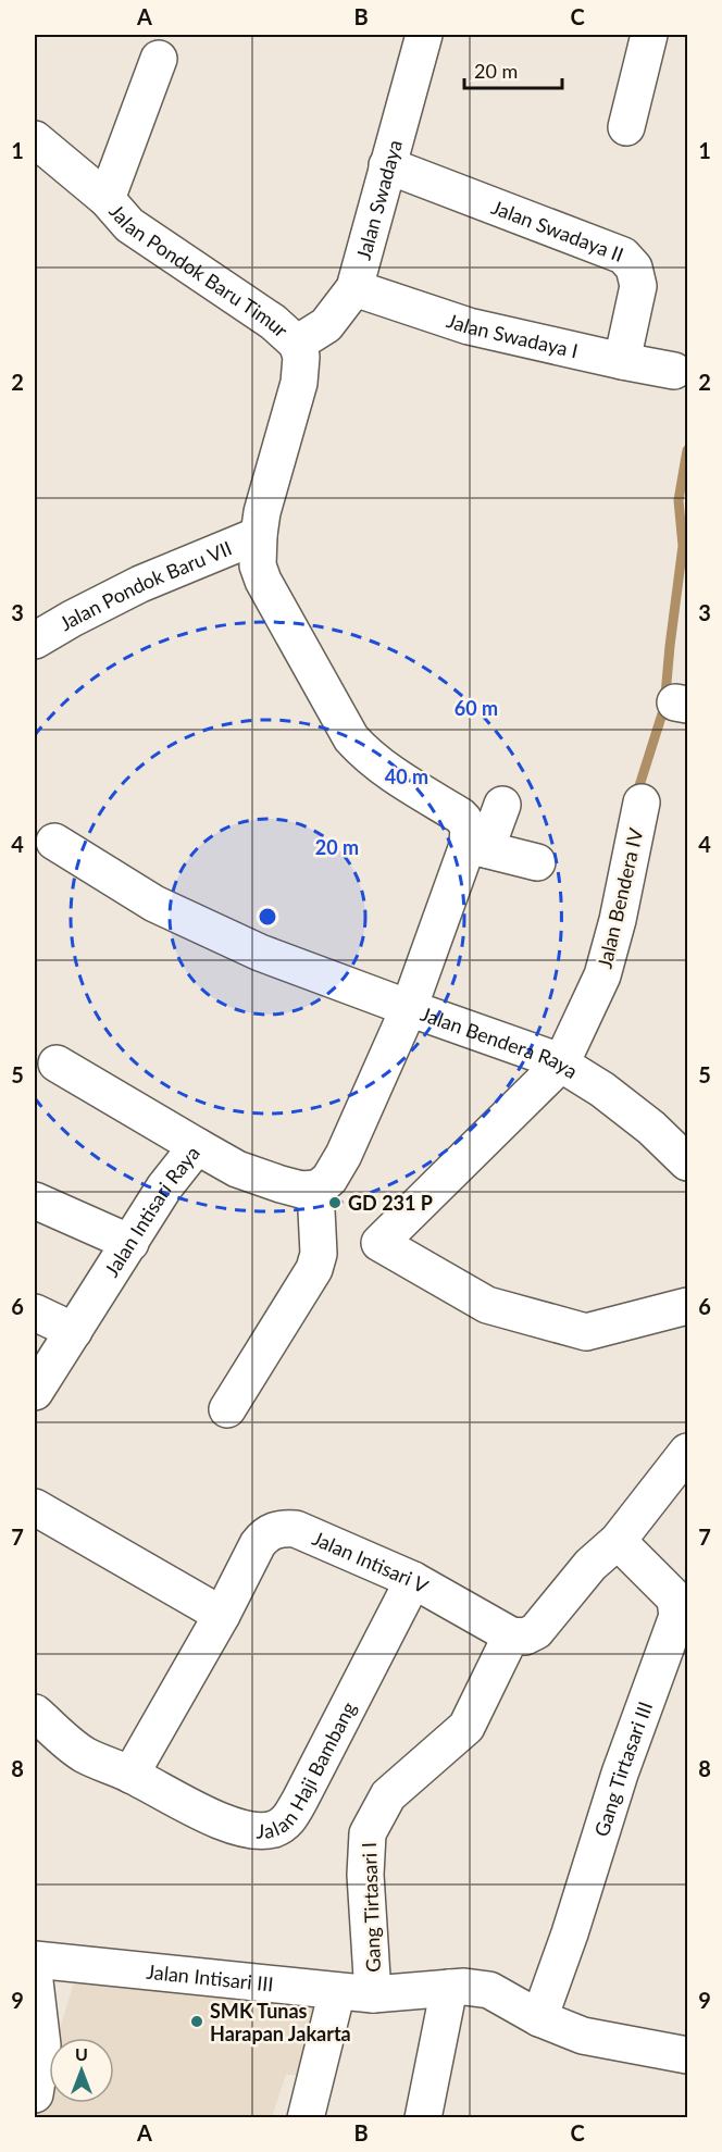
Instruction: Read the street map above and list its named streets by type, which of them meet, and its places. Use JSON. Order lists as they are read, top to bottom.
{
  "streets": {
    "street": [
      "Jalan Swadaya",
      "Jalan Swadaya II",
      "Jalan Pondok Baru Timur",
      "Jalan Swadaya I",
      "Jalan Pondok Baru VII",
      "Jalan Bendera IV",
      "Jalan Bendera Raya",
      "Jalan Intisari Raya",
      "Jalan Intisari V",
      "Jalan Haji Bambang",
      "Gang Tirtasari III",
      "Gang Tirtasari I",
      "Jalan Intisari III"
    ]
  },
  "crossings": [
    ["Jalan Swadaya", "Jalan Swadaya II"],
    ["Jalan Swadaya", "Jalan Pondok Baru Timur"],
    ["Jalan Swadaya", "Jalan Swadaya I"],
    ["Jalan Swadaya II", "Jalan Swadaya I"],
    ["Jalan Pondok Baru Timur", "Jalan Pondok Baru VII"],
    ["Jalan Pondok Baru Timur", "Jalan Bendera Raya"],
    ["Jalan Bendera IV", "Jalan Bendera Raya"],
    ["Jalan Intisari V", "Jalan Haji Bambang"],
    ["Jalan Intisari V", "Gang Tirtasari I"],
    ["Gang Tirtasari III", "Jalan Intisari III"],
    ["Gang Tirtasari I", "Jalan Intisari III"]
  ],
  "places": ["GD 231 P", "SMK Tunas Harapan Jakarta"],
  "scale_bar": "20 m",
  "north": "top",
  "grid": {
    "columns": ["A", "B", "C"],
    "rows": [
      "1",
      "2",
      "3",
      "4",
      "5",
      "6",
      "7",
      "8",
      "9"
    ]
  },
  "rings": ["60 m", "40 m", "20 m"]
}
